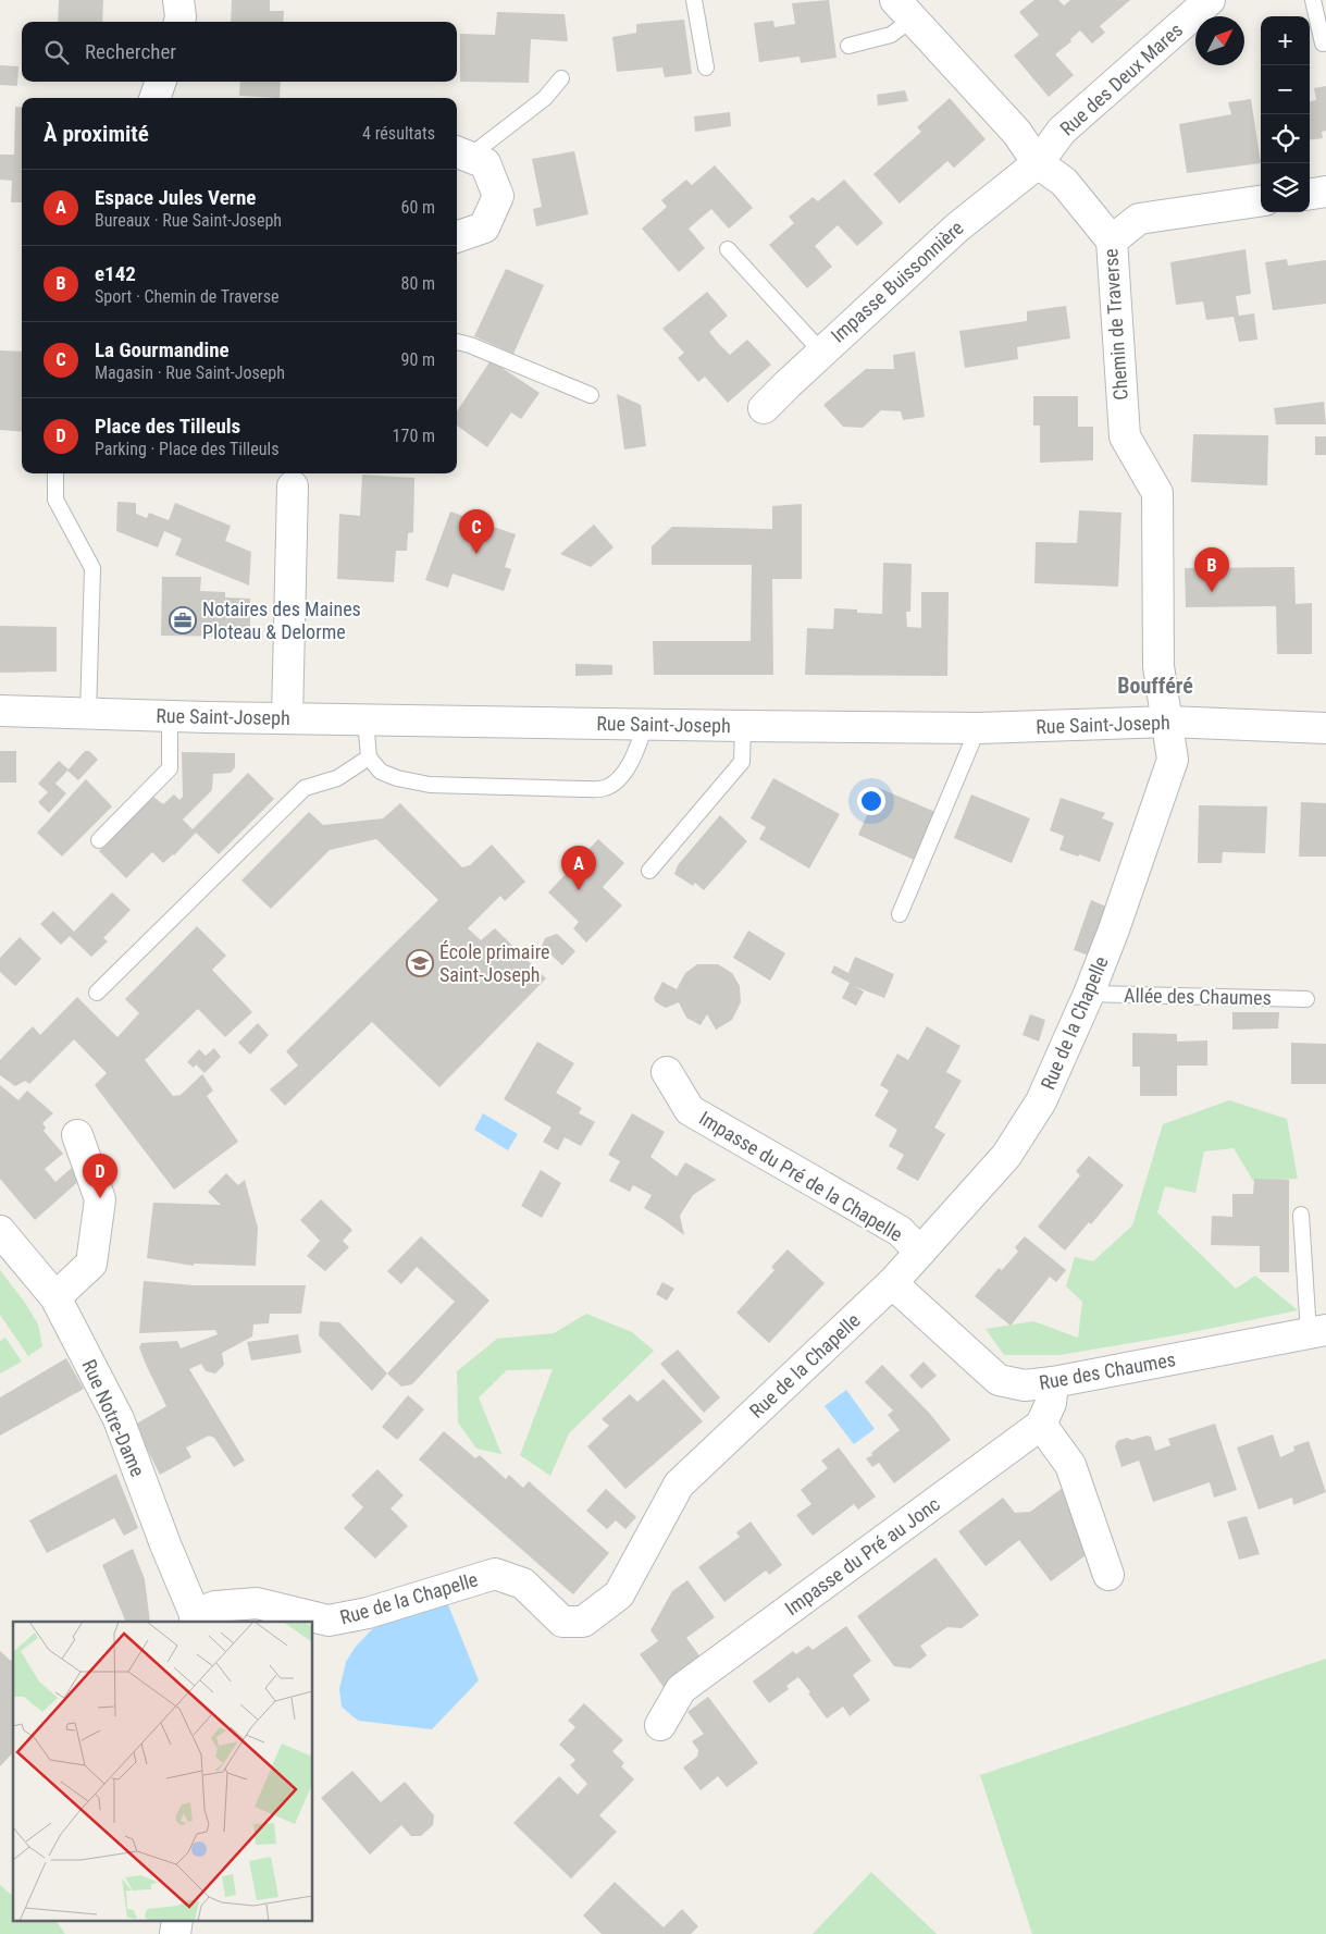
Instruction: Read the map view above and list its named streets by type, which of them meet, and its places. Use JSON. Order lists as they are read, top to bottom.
{
  "streets": {
    "street": [
      "Rue des Deux Mares",
      "Impasse Buissonnière",
      "Chemin de Traverse",
      "Rue Saint-Joseph",
      "Rue de la Chapelle",
      "Impasse du Pré de la Chapelle",
      "Rue des Chaumes",
      "Rue Notre-Dame",
      "Impasse du Pré au Jonc"
    ],
    "lane": ["Allée des Chaumes"]
  },
  "crossings": [
    ["Rue des Deux Mares", "Impasse Buissonnière"],
    ["Rue des Deux Mares", "Chemin de Traverse"],
    ["Impasse Buissonnière", "Chemin de Traverse"],
    ["Chemin de Traverse", "Rue Saint-Joseph"],
    ["Chemin de Traverse", "Rue de la Chapelle"],
    ["Rue Saint-Joseph", "Rue de la Chapelle"],
    ["Allée des Chaumes", "Rue de la Chapelle"],
    ["Rue de la Chapelle", "Impasse du Pré de la Chapelle"],
    ["Rue de la Chapelle", "Rue des Chaumes"],
    ["Rue de la Chapelle", "Rue Notre-Dame"]
  ],
  "districts": ["Boufféré"],
  "places": {
    "office": ["Notaires des Maines Ploteau & Delorme"],
    "school or university": ["École primaire Saint-Joseph"]
  },
  "north": "top right",
  "page": {
    "map_buttons": ["+", "−"],
    "search": "Rechercher",
    "heading": ["À proximité", "4 résultats"],
    "list": [
      {
        "mark": "A",
        "name": "Espace Jules Verne",
        "note": "Bureaux · Rue Saint-Joseph",
        "value": "60 m"
      },
      {
        "mark": "B",
        "name": "e142",
        "note": "Sport · Chemin de Traverse",
        "value": "80 m"
      },
      {
        "mark": "C",
        "name": "La Gourmandine",
        "note": "Magasin · Rue Saint-Joseph",
        "value": "90 m"
      },
      {
        "mark": "D",
        "name": "Place des Tilleuls",
        "note": "Parking · Place des Tilleuls",
        "value": "170 m"
      }
    ],
    "pins": [
      "C",
      "B",
      "A",
      "D"
    ]
  }
}
